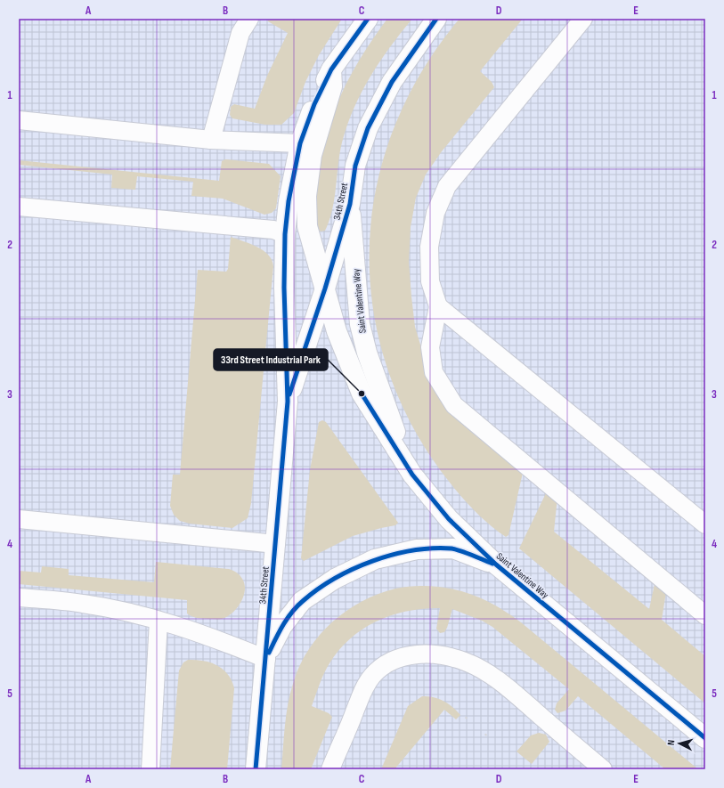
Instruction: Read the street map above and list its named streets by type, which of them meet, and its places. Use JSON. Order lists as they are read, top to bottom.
{
  "streets": {
    "street": ["34th Street", "Saint Valentine Way"]
  },
  "crossings": [
    ["34th Street", "Saint Valentine Way"]
  ],
  "places": ["33rd Street Industrial Park"],
  "north": "left",
  "grid": {
    "columns": [
      "A",
      "B",
      "C",
      "D",
      "E"
    ],
    "rows": [
      "1",
      "2",
      "3",
      "4",
      "5"
    ]
  }
}
